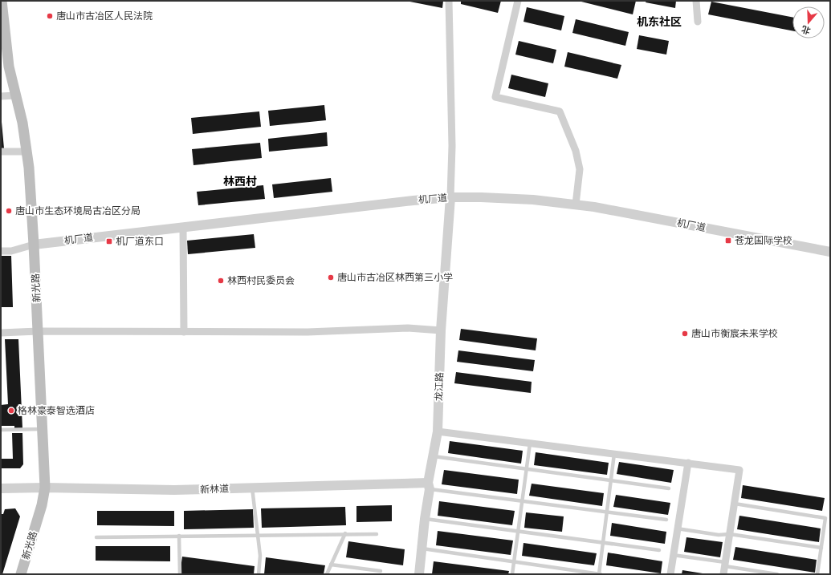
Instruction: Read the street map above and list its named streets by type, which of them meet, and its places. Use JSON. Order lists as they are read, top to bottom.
{
  "streets": {
    "main road": ["新光路"],
    "street": ["机厂道", "龙江路", "新林道"]
  },
  "crossings": [
    ["机厂道", "新光路"],
    ["机厂道", "龙江路"],
    ["新光路", "新林道"],
    ["龙江路", "新林道"]
  ],
  "districts": ["机东社区", "林西村"],
  "places": {
    "other": [
      "唐山市古冶区人民法院",
      "唐山市生态环境局古冶区分局",
      "唐山市古冶区林西第三小学",
      "林西村民委员会",
      "唐山市衡宸未来学校",
      "格林豪泰智选酒店"
    ],
    "transit": ["苍龙国际学校", "机厂道东口"]
  },
  "north": "bottom"
}
